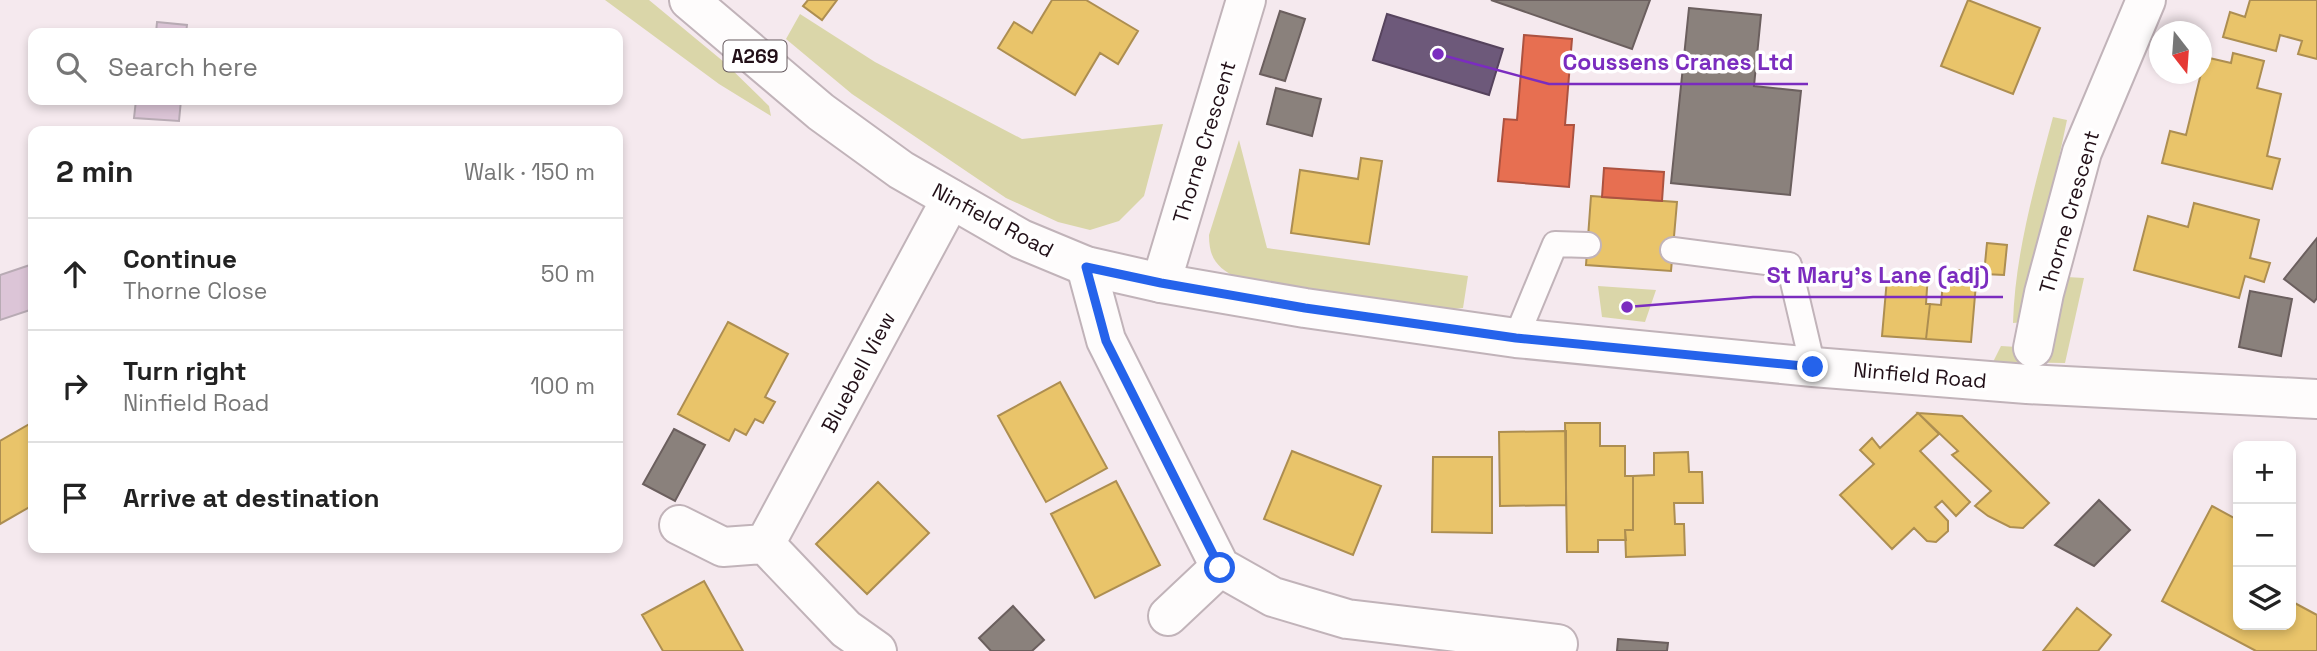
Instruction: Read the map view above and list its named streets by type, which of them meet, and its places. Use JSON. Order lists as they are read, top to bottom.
{
  "streets": {
    "street": [
      "A269",
      "Thorne Crescent",
      "Ninfield Road",
      "Bluebell View"
    ]
  },
  "crossings": [
    ["Thorne Crescent", "Ninfield Road"],
    ["Ninfield Road", "Bluebell View"]
  ],
  "places": ["Coussens Cranes Ltd", "St Mary's Lane (adj)"],
  "north": "bottom",
  "page": {
    "search": "Search here",
    "heading": ["2 min", "Walk · 150 m"],
    "list": [
      ["Continue", "Thorne Close", "50 m"],
      ["Turn right", "Ninfield Road", "100 m"],
      "Arrive at destination"
    ],
    "map_buttons": ["+", "−"]
  }
}
